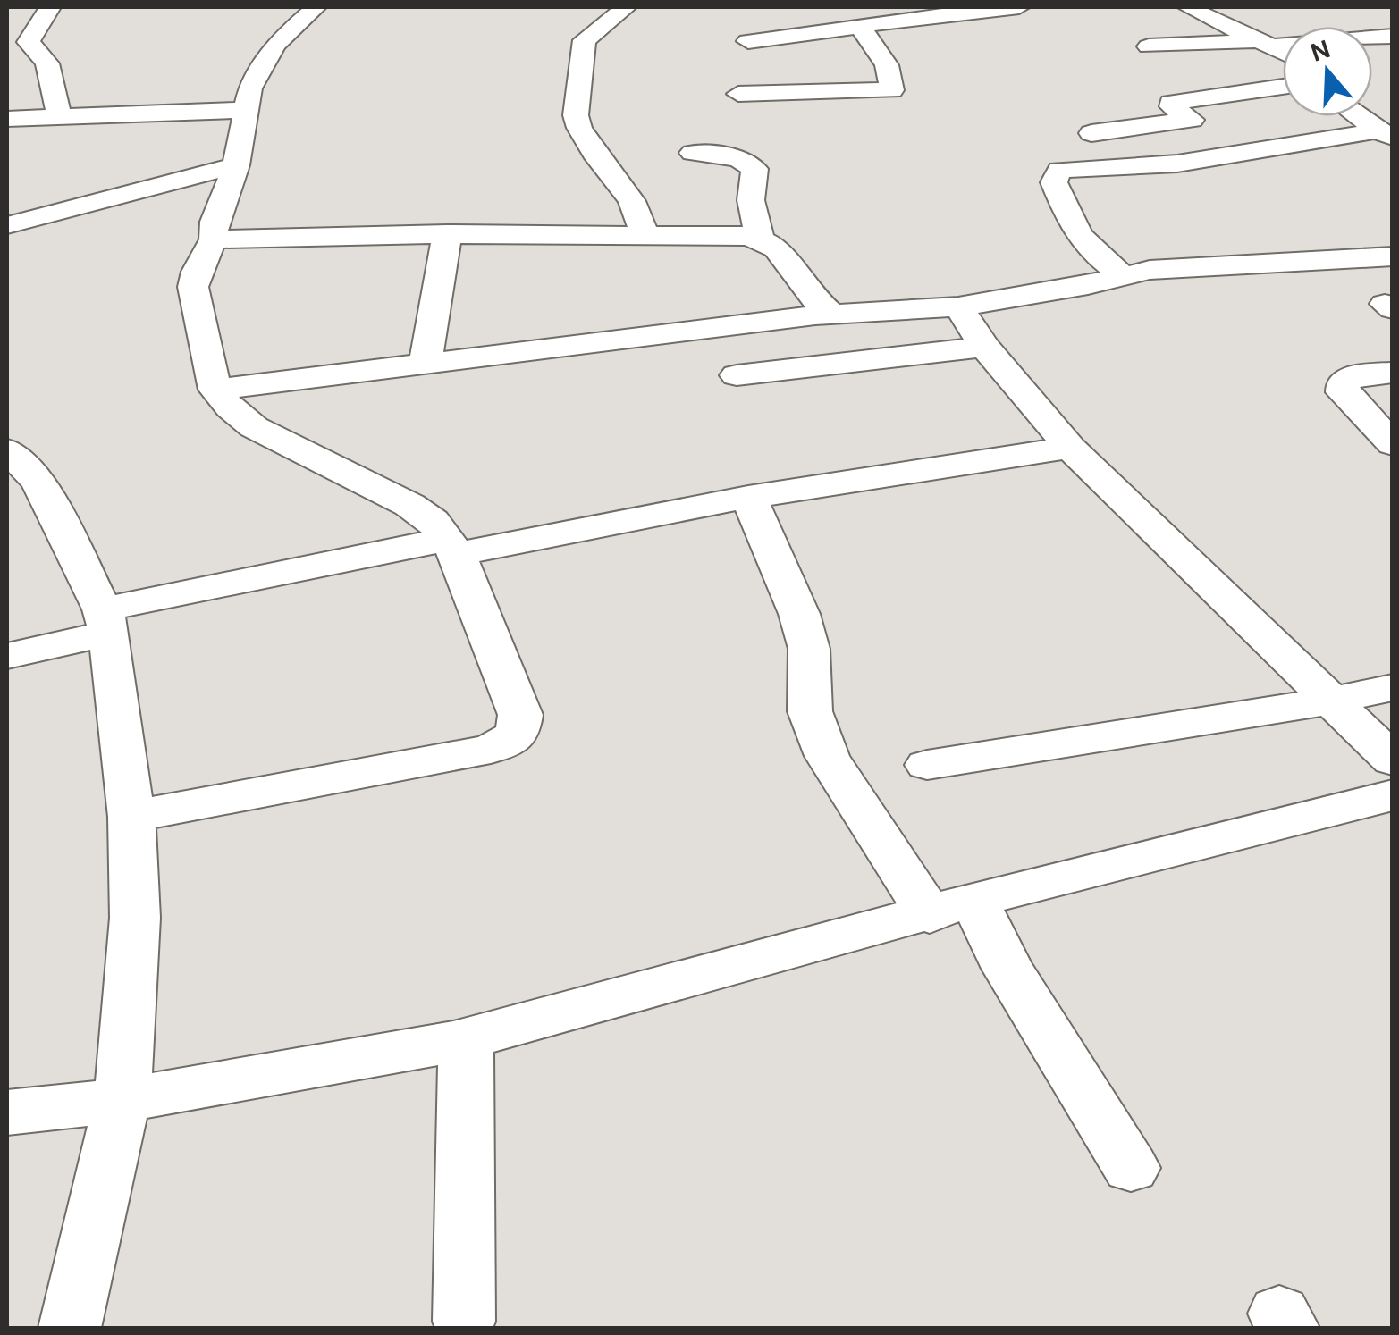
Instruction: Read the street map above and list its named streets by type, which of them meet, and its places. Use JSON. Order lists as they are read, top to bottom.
{
  "north": "top"
}
